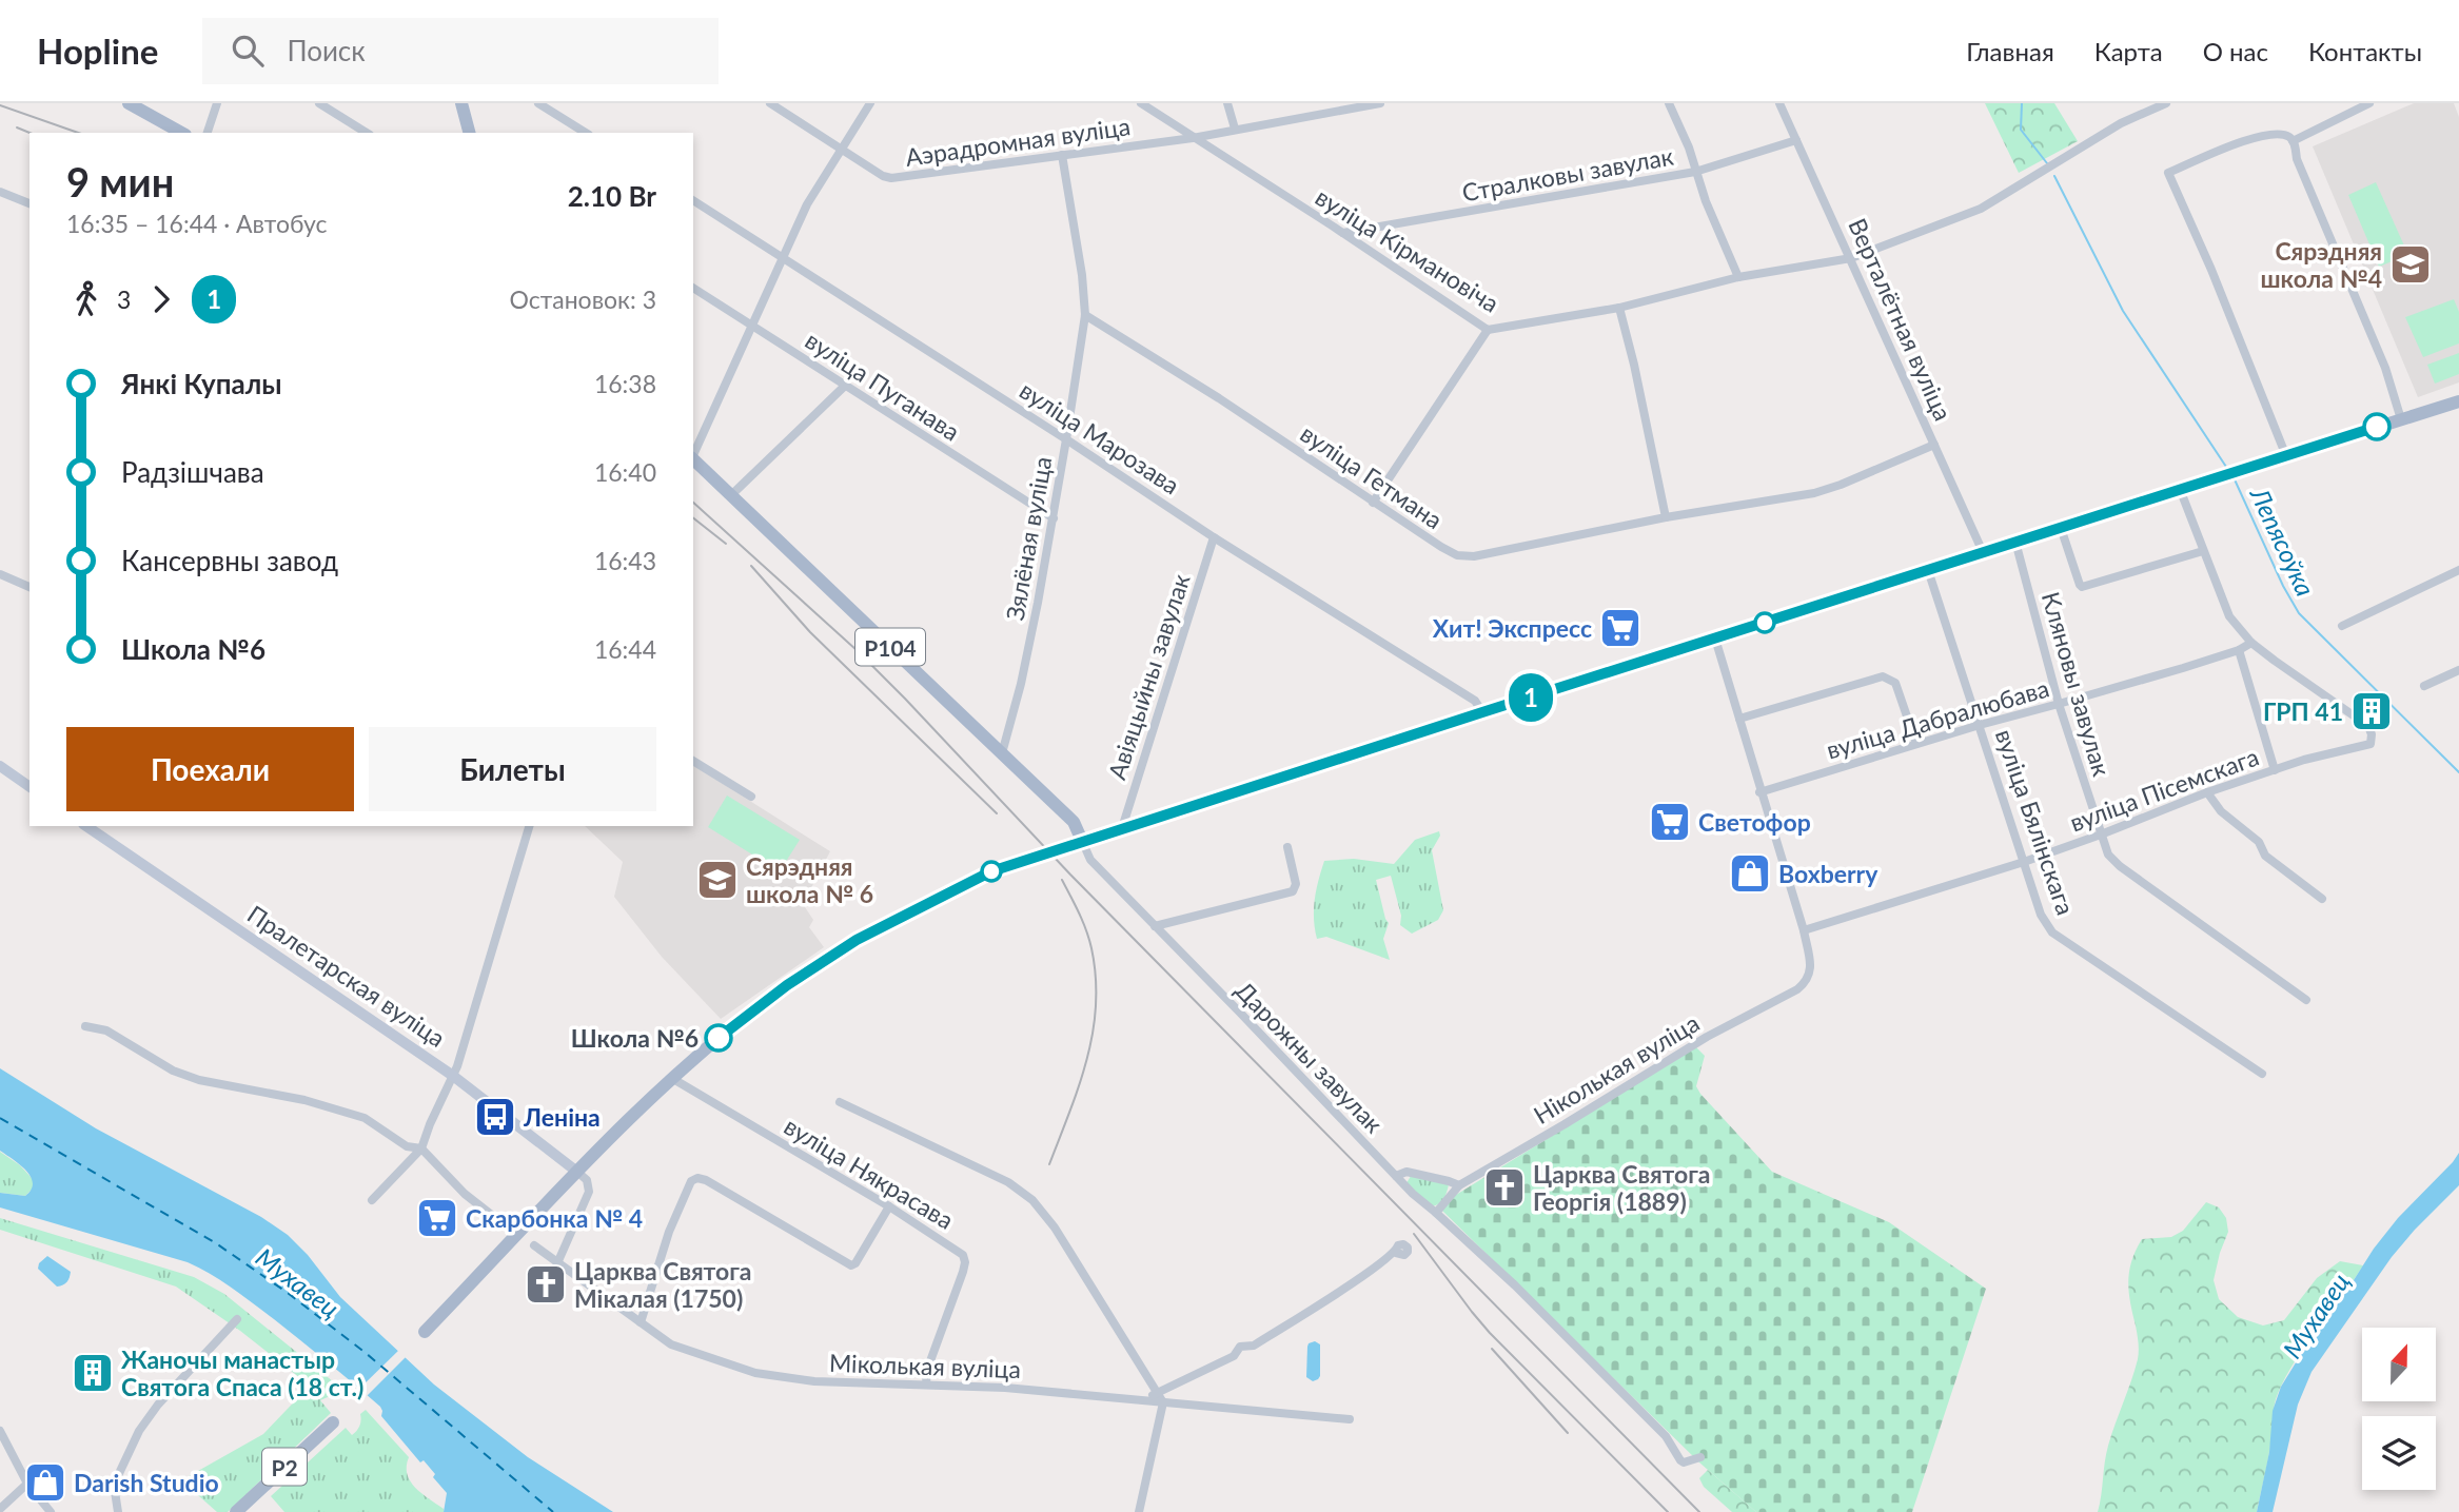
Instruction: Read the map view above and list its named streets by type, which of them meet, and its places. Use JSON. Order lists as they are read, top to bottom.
{
  "streets": {
    "main road": ["Р104", "Пралетарская вуліца", "Р2"],
    "street": [
      "Аэрадромная вуліца",
      "Стралковы завулак",
      "вуліца Кірмановіча",
      "Верталётная вуліца",
      "вуліца Пуганава",
      "вуліца Марозава",
      "вуліца Гетмана",
      "Зялёная вуліца",
      "Авіяцыйны завулак",
      "Кляновы завулак",
      "вуліца Дабралюбава",
      "вуліца Пісемскага",
      "вуліца Бялінскага",
      "Дарожны завулак",
      "Ніколькая вуліца",
      "вуліца Някрасава",
      "Міколькая вуліца"
    ]
  },
  "crossings": [
    ["Аэрадромная вуліца", "вуліца Кірмановіча"],
    ["Аэрадромная вуліца", "Зялёная вуліца"],
    ["Стралковы завулак", "вуліца Кірмановіча"],
    ["Стралковы завулак", "Верталётная вуліца"],
    ["вуліца Кірмановіча", "Верталётная вуліца"],
    ["Верталётная вуліца", "вуліца Гетмана"],
    ["вуліца Пуганава", "Зялёная вуліца"],
    ["вуліца Марозава", "Зялёная вуліца"],
    ["вуліца Марозава", "Авіяцыйны завулак"],
    ["вуліца Гетмана", "Зялёная вуліца"],
    ["Зялёная вуліца", "Р104"],
    ["Р104", "Дарожны завулак"],
    ["Кляновы завулак", "вуліца Дабралюбава"],
    ["Кляновы завулак", "вуліца Пісемскага"],
    ["вуліца Дабралюбава", "вуліца Пісемскага"],
    ["вуліца Дабралюбава", "вуліца Бялінскага"],
    ["вуліца Дабралюбава", "Ніколькая вуліца"],
    ["вуліца Пісемскага", "вуліца Бялінскага"],
    ["вуліца Пісемскага", "Ніколькая вуліца"],
    ["Дарожны завулак", "Ніколькая вуліца"],
    ["вуліца Някрасава", "Міколькая вуліца"]
  ],
  "water": ["Лепясоўка", "Мухавец"],
  "places": {
    "school or university": ["Сярэдняя школа №4", "Сярэдняя школа № 6"],
    "supermarket": ["Хит! Экспресс", "Светофор", "Скарбонка № 4"],
    "building": ["ГРП 41", "Жаночы манастыр Святога Спаса (18 ст.)"],
    "shop": ["Boxberry", "Darish Studio"],
    "other": ["Школа №6"],
    "bus stop": ["Леніна"],
    "church": ["Царква Святога Георгія (1889)", "Царква Святога Мікалая (1750)"]
  },
  "lines": ["bus line 1"],
  "north": "top",
  "page": {
    "header": "Hopline",
    "search": "Поиск",
    "nav": [
      "Главная",
      "Карта",
      "О нас",
      "Контакты"
    ],
    "on_map": "1",
    "heading": ["9 мин", "16:35 – 16:44 · Автобус", "2.10 Br"],
    "legs": ["3", "1", "Остановок: 3"],
    "list": [
      {
        "name": "Янкі Купалы",
        "value": "16:38"
      },
      {
        "name": "Радзішчава",
        "value": "16:40"
      },
      {
        "name": "Кансервны завод",
        "value": "16:43"
      },
      {
        "name": "Школа №6",
        "value": "16:44"
      }
    ],
    "buttons": ["Поехали", "Билеты"]
  }
}
